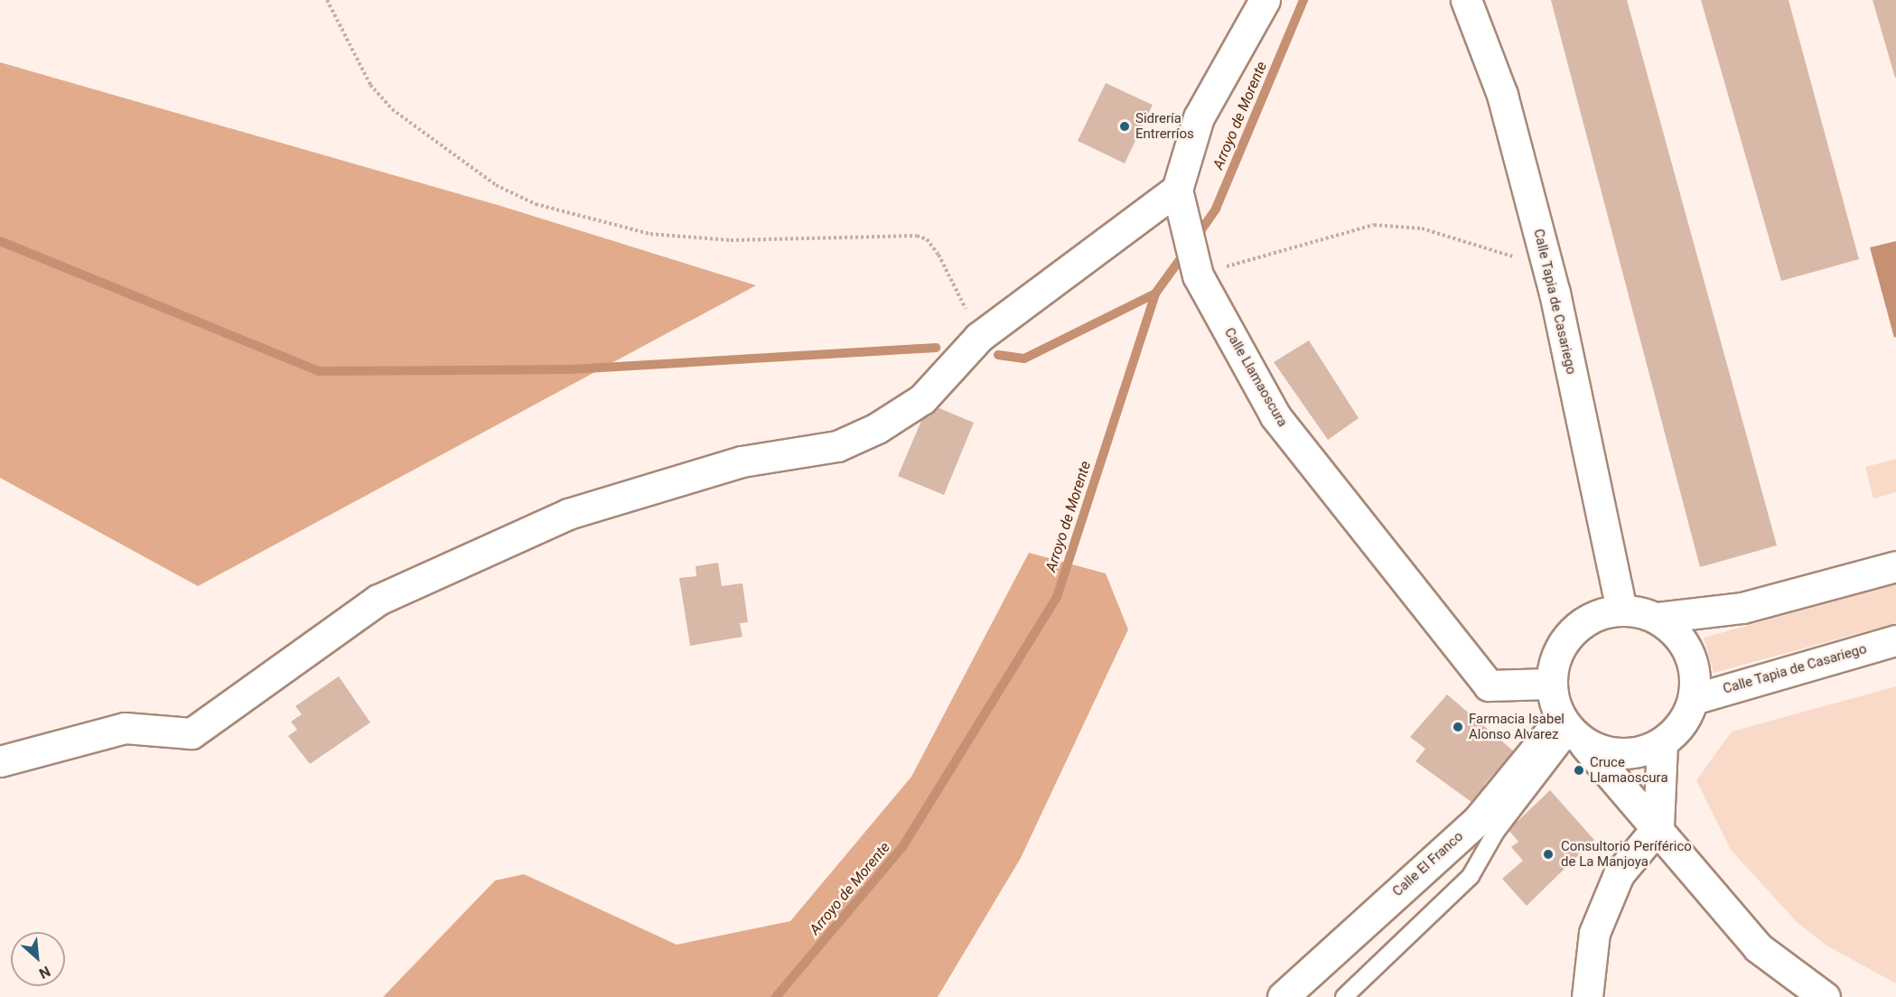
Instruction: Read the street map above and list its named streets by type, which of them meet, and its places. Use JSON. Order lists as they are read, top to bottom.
{
  "streets": {
    "street": ["Calle Tapia de Casariego", "Calle Llamaoscura", "Calle El Franco"]
  },
  "crossings": [
    ["Calle Tapia de Casariego", "Calle Llamaoscura"],
    ["Calle Tapia de Casariego", "Calle El Franco"],
    ["Calle Llamaoscura", "Calle El Franco"]
  ],
  "water": ["Arroyo de Morente"],
  "places": [
    "Sidrería Entrerríos",
    "Farmacia Isabel Alonso Alvarez",
    "Cruce Llamaoscura",
    "Consultorio Períférico de La Manjoya"
  ],
  "north": "bottom right"
}
